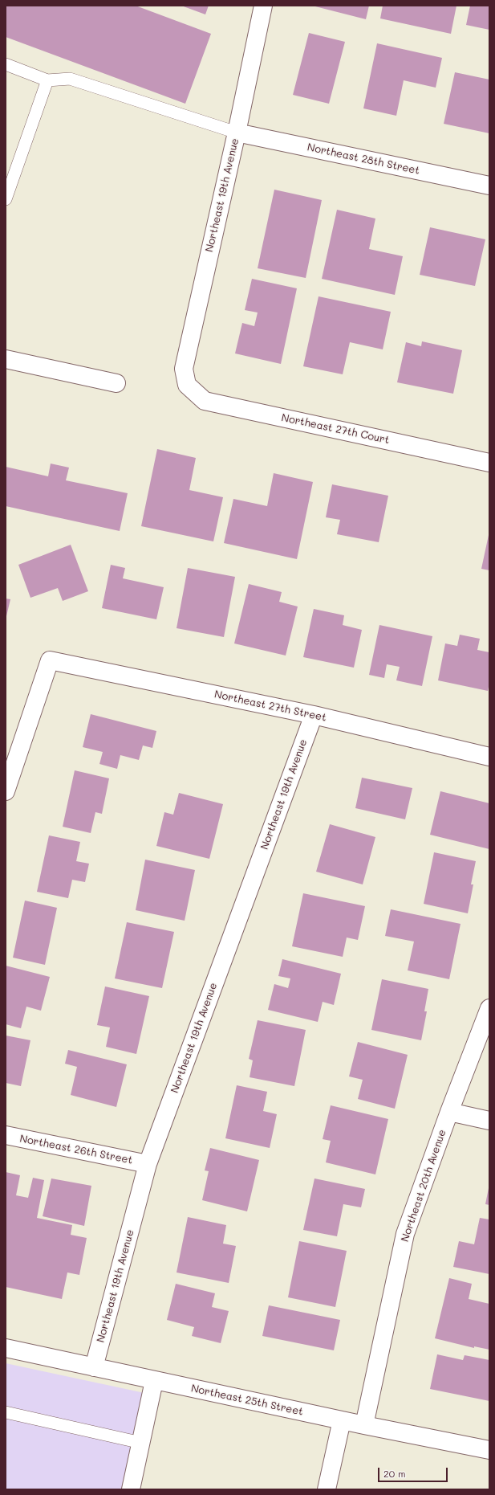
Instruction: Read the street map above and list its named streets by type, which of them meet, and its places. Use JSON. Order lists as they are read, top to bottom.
{
  "streets": {
    "street": [
      "Northeast 28th Street",
      "Northeast 19th Avenue",
      "Northeast 27th Court",
      "Northeast 27th Street",
      "Northeast 26th Street",
      "Northeast 20th Avenue",
      "Northeast 25th Street"
    ]
  },
  "crossings": [
    ["Northeast 28th Street", "Northeast 19th Avenue"],
    ["Northeast 19th Avenue", "Northeast 27th Court"],
    ["Northeast 19th Avenue", "Northeast 27th Street"],
    ["Northeast 19th Avenue", "Northeast 26th Street"],
    ["Northeast 19th Avenue", "Northeast 25th Street"],
    ["Northeast 20th Avenue", "Northeast 25th Street"]
  ],
  "scale_bar": "20 m"
}
